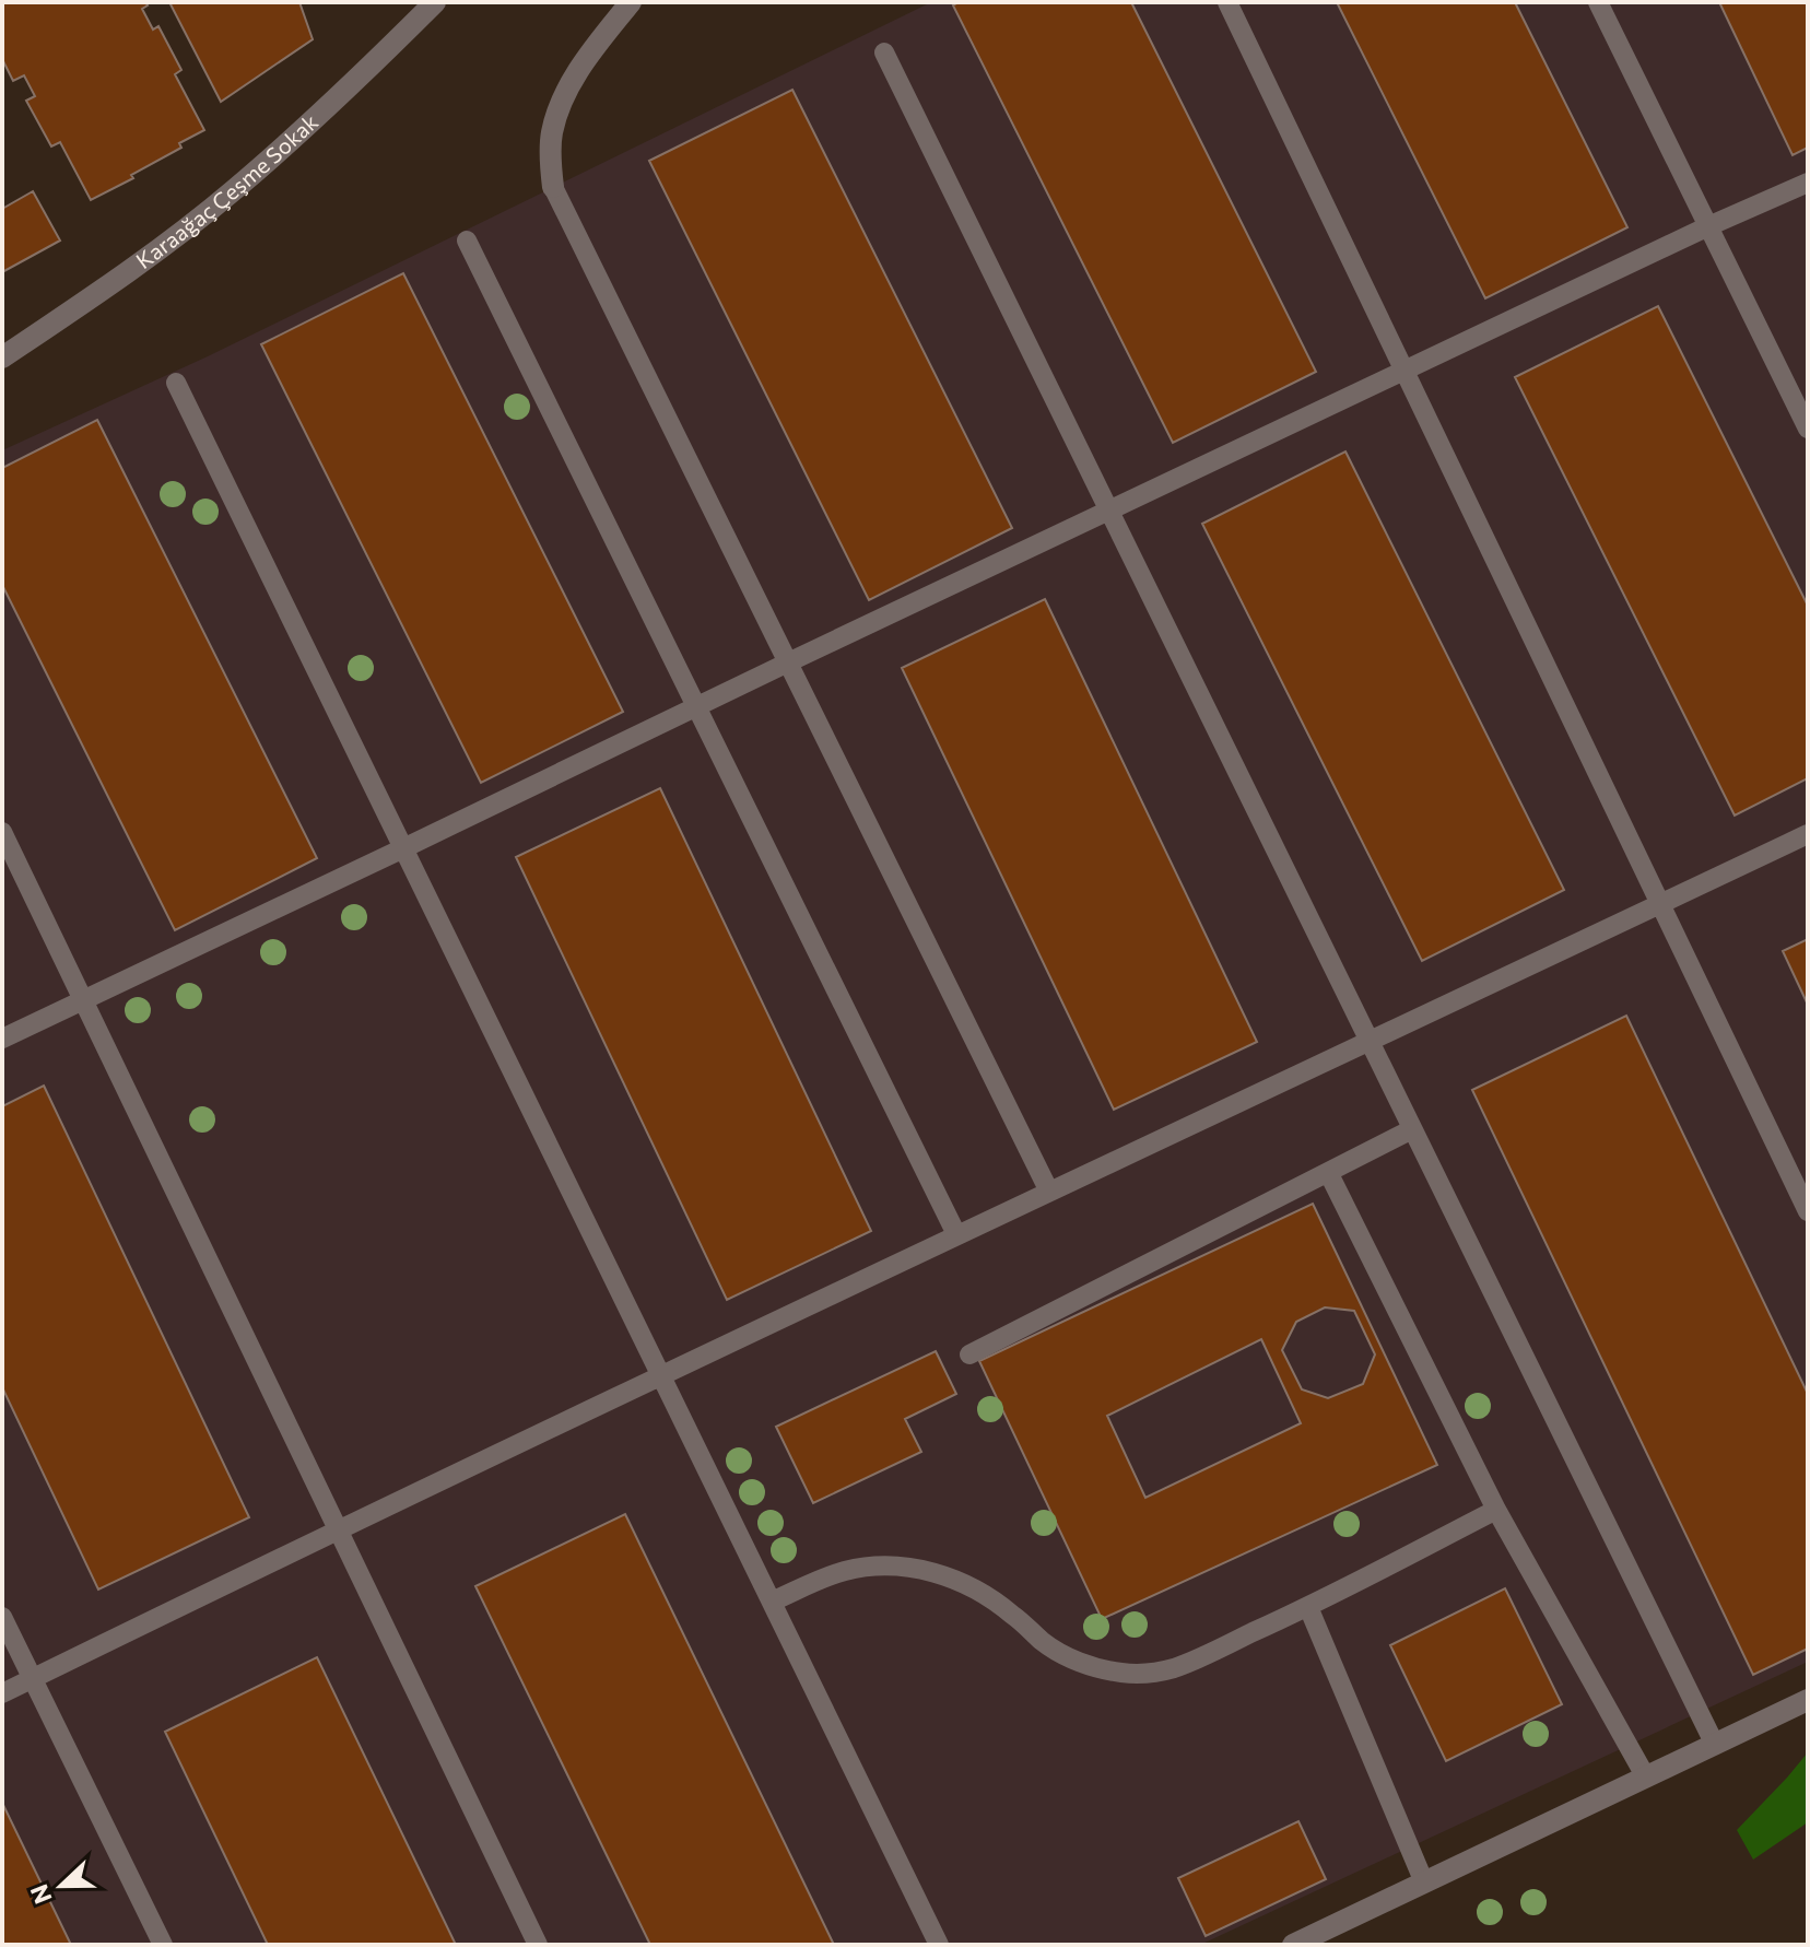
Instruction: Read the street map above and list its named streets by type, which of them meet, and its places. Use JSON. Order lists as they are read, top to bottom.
{
  "streets": {
    "street": ["Karaağaç Çeşme Sokak"]
  },
  "north": "left"
}
